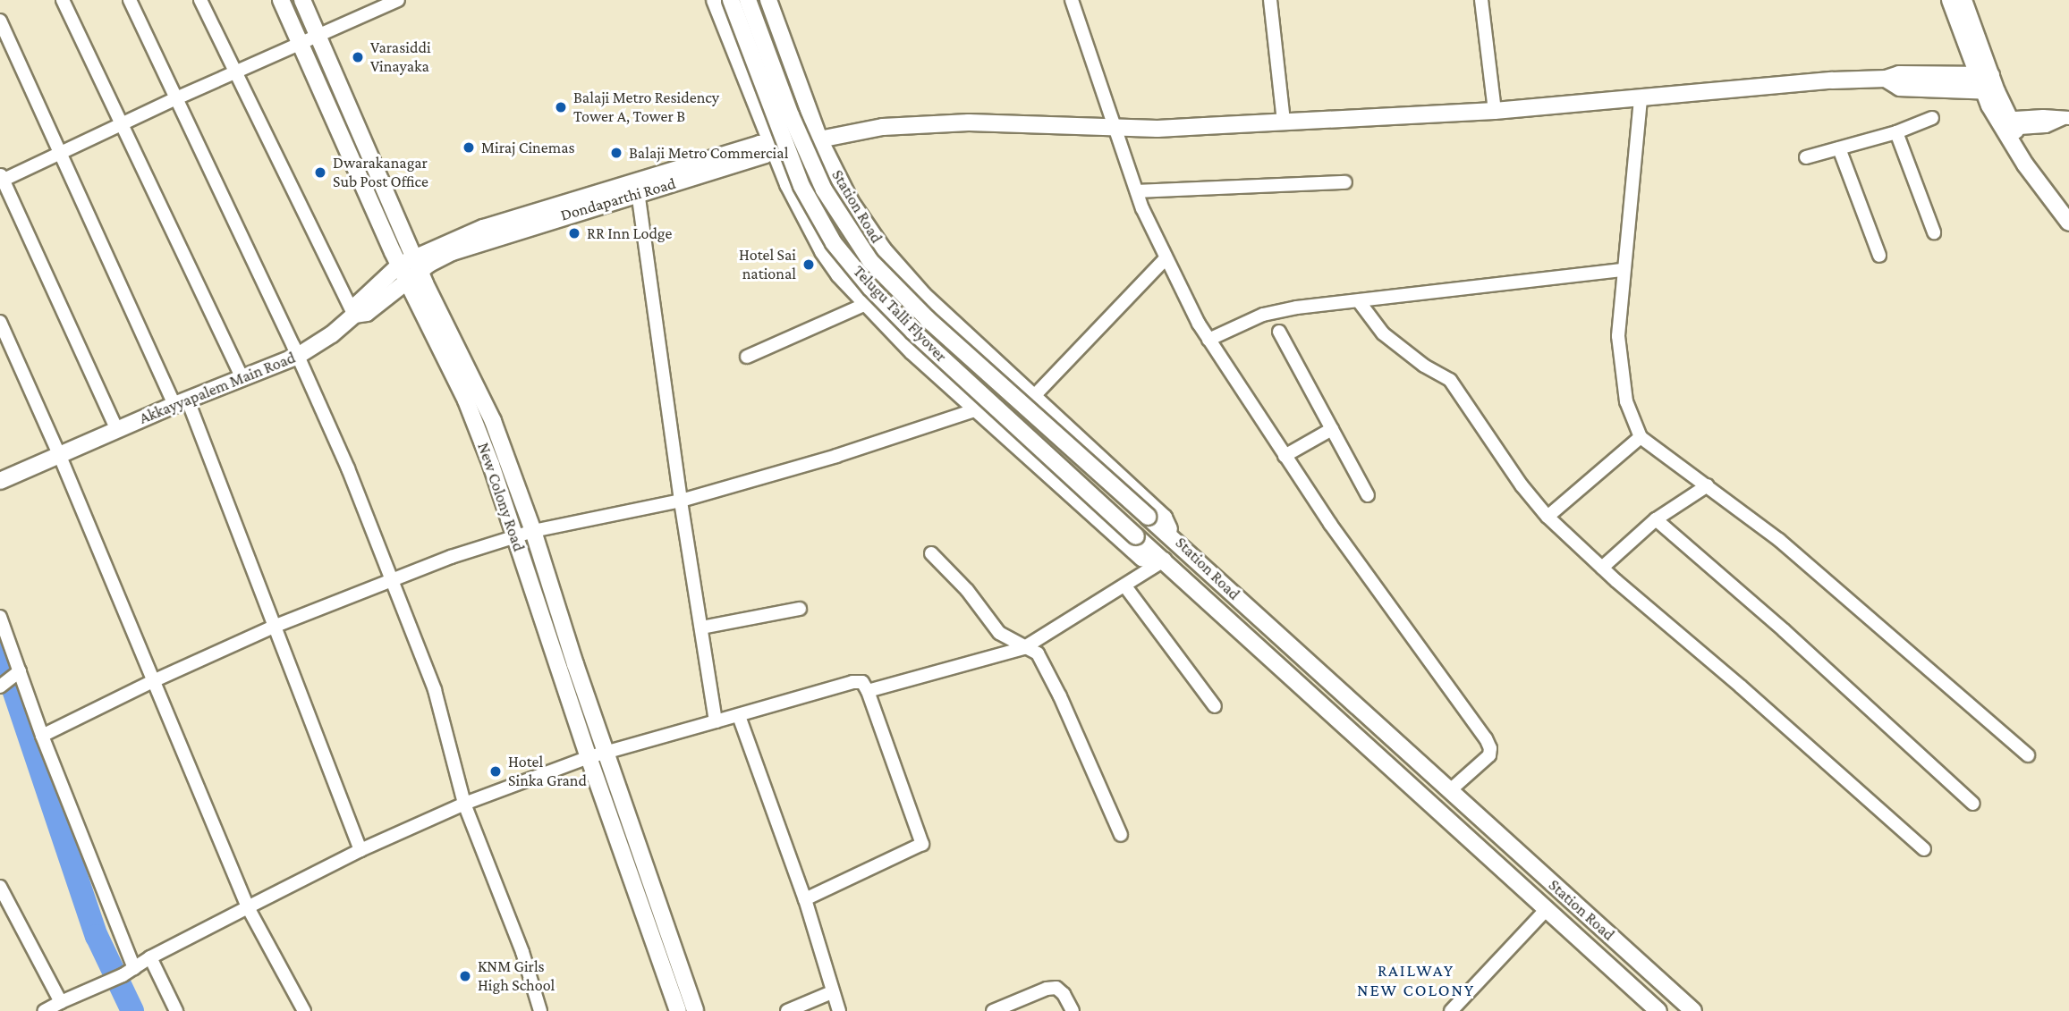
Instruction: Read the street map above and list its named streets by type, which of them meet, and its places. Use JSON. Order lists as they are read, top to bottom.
{
  "streets": {
    "main road": [
      "Dondaparthi Road",
      "Station Road",
      "Telugu Talli Flyover",
      "Akkayyapalem Main Road",
      "New Colony Road"
    ]
  },
  "crossings": [
    ["Dondaparthi Road", "Station Road"],
    ["Dondaparthi Road", "Akkayyapalem Main Road"],
    ["Dondaparthi Road", "New Colony Road"],
    ["Station Road", "Telugu Talli Flyover"],
    ["Akkayyapalem Main Road", "New Colony Road"]
  ],
  "districts": ["RAILWAY NEW COLONY"],
  "places": [
    "Varasiddi Vinayaka",
    "Balaji Metro Residency Tower A, Tower B",
    "Miraj Cinemas",
    "Balaji Metro Commercial",
    "Dwarakanagar Sub Post Office",
    "RR Inn Lodge",
    "Hotel Sai national",
    "Hotel Sinka Grand",
    "KNM Girls High School"
  ]
}
